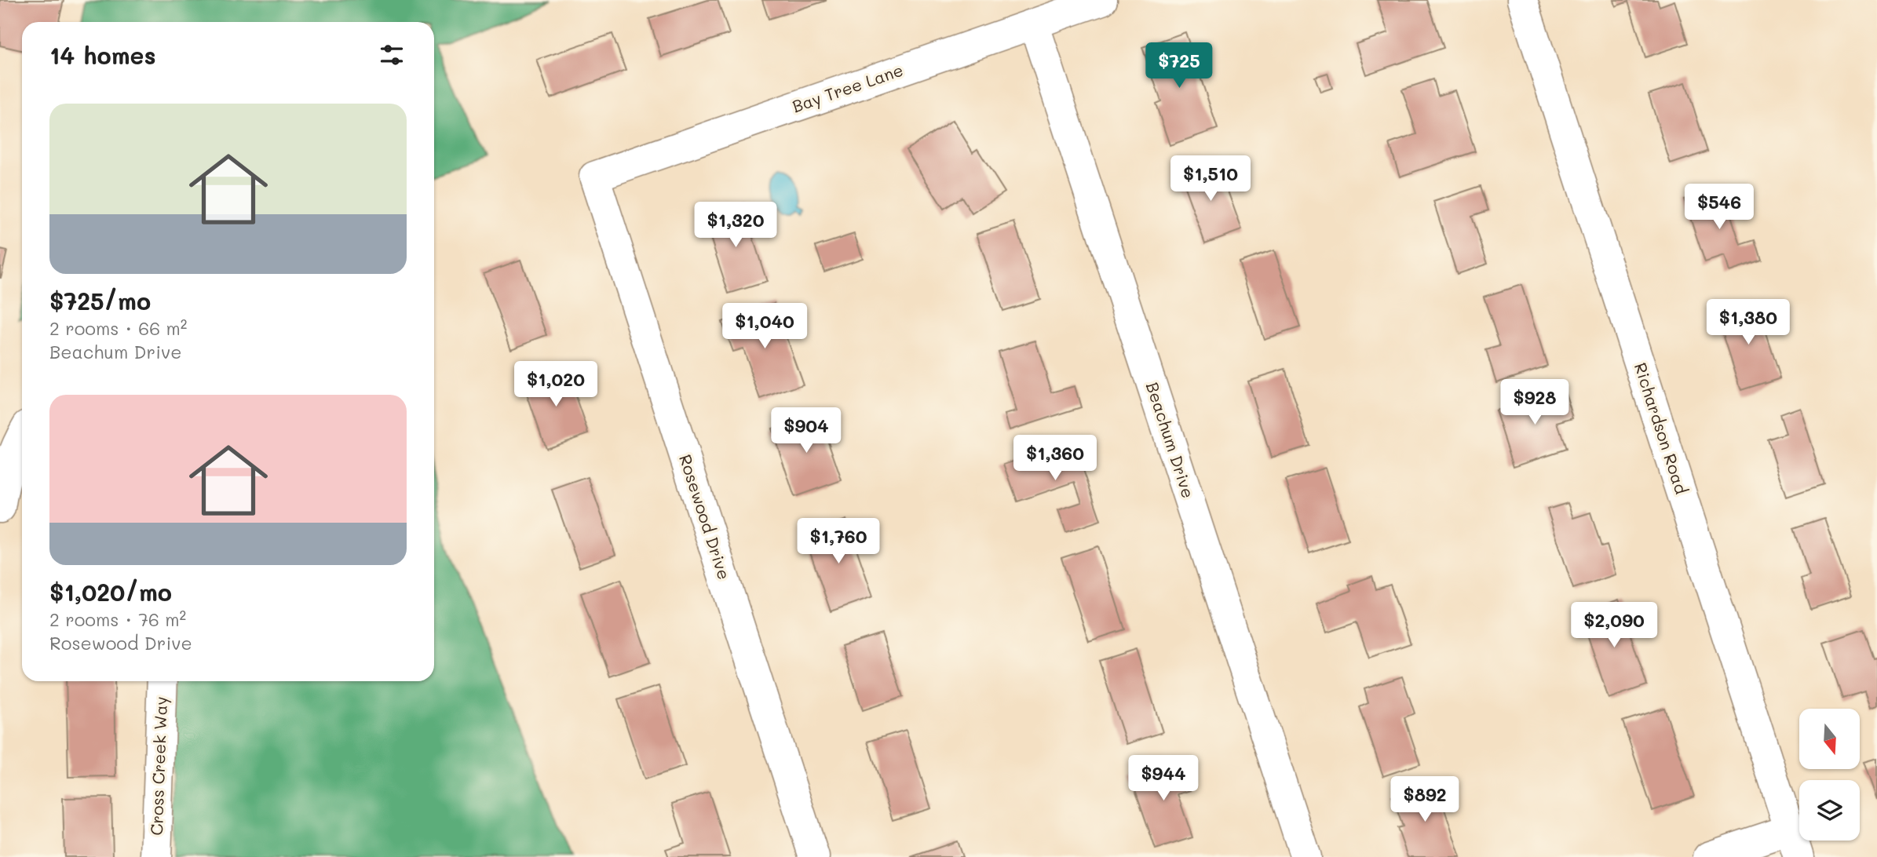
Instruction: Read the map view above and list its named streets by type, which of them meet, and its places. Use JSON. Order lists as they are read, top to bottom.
{
  "streets": {
    "street": [
      "Bay Tree Lane",
      "Richardson Road",
      "Beachum Drive",
      "Rosewood Drive",
      "Cross Creek Way"
    ]
  },
  "crossings": [
    ["Bay Tree Lane", "Beachum Drive"],
    ["Bay Tree Lane", "Rosewood Drive"]
  ],
  "north": "bottom",
  "page": {
    "heading": "14 homes",
    "price": [
      "$725",
      "$1,510",
      "$546",
      "$1,320",
      "$1,380",
      "$1,040",
      "$1,020",
      "$928",
      "$904",
      "$1,360",
      "$1,760",
      "$2,090",
      "$944",
      "$892"
    ],
    "list": [
      {
        "name": "$725/mo",
        "note": "2 rooms · 66 m² · Beachum Drive"
      },
      {
        "name": "$1,020/mo",
        "note": "2 rooms · 76 m² · Rosewood Drive"
      }
    ]
  }
}
